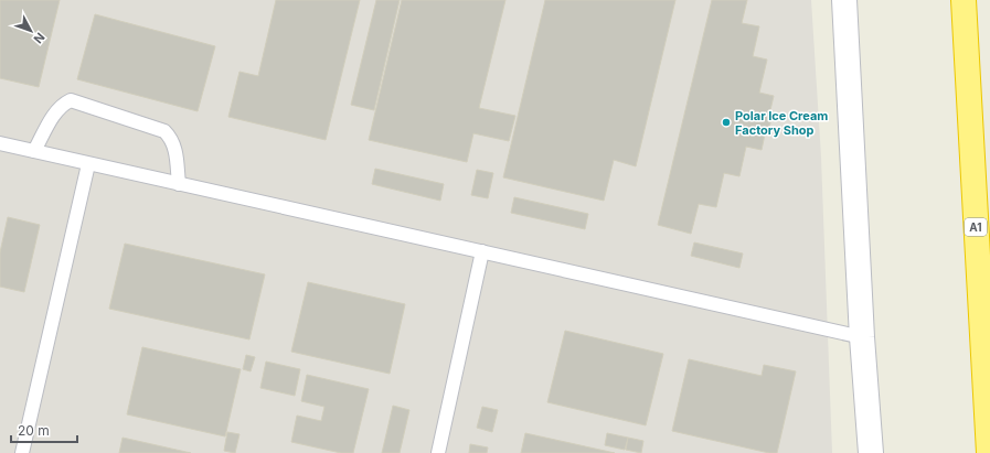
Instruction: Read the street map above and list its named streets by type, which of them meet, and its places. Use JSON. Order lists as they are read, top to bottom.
{
  "streets": {
    "highway": ["A1"]
  },
  "places": ["Polar Ice Cream Factory Shop"],
  "scale_bar": "20 m",
  "north": "bottom right"
}
